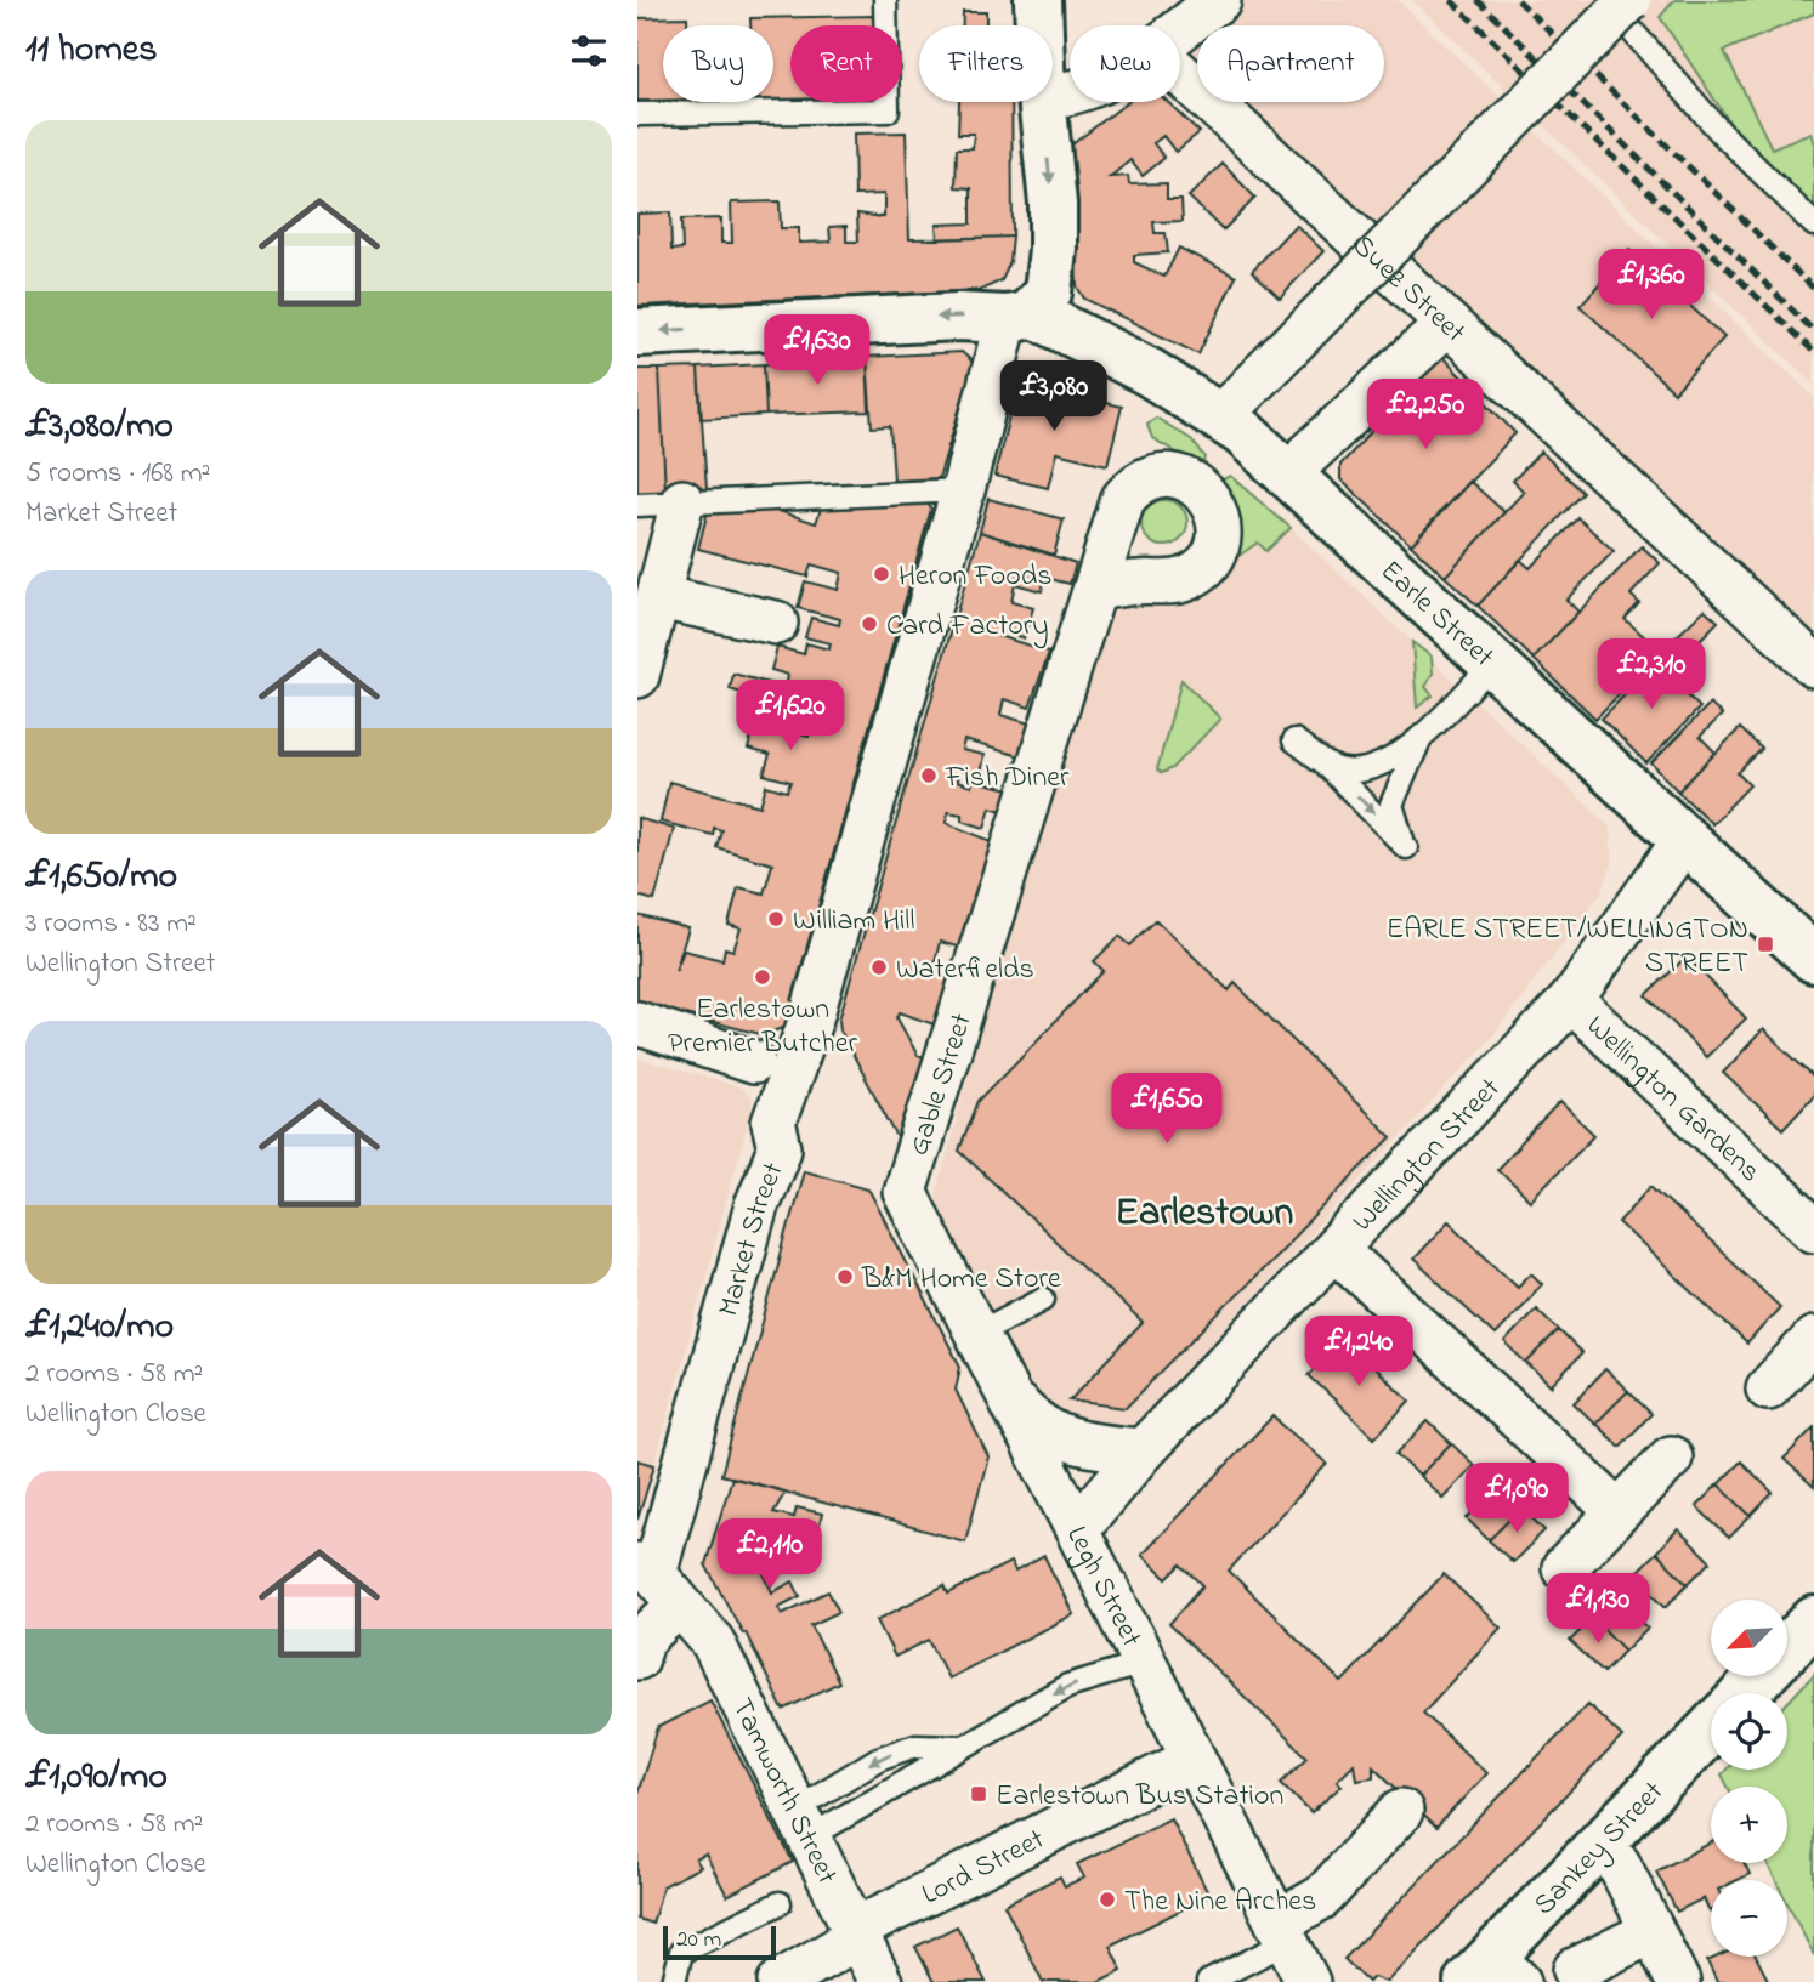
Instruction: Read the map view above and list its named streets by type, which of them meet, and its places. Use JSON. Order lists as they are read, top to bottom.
{
  "streets": {
    "street": [
      "Suez Street",
      "Earle Street",
      "Gable Street",
      "Wellington Gardens",
      "Wellington Street",
      "Market Street",
      "Legh Street",
      "Tamworth Street",
      "Sankey Street",
      "Lord Street"
    ]
  },
  "crossings": [
    ["Earle Street", "Wellington Street"],
    ["Earle Street", "Market Street"],
    ["Gable Street", "Legh Street"],
    ["Wellington Gardens", "Wellington Street"],
    ["Wellington Street", "Legh Street"],
    ["Market Street", "Tamworth Street"],
    ["Legh Street", "Lord Street"],
    ["Tamworth Street", "Lord Street"]
  ],
  "districts": ["Earlestown"],
  "places": {
    "other": [
      "Heron Foods",
      "Card Factory",
      "Fish Diner",
      "William Hill",
      "Waterfields",
      "Earlestown Premier Butcher",
      "B&M Home Store",
      "The Nine Arches"
    ],
    "transit": ["EARLE STREET/WELLINGTON STREET", "Earlestown Bus Station"]
  },
  "scale_bar": "20 m",
  "north": "bottom left",
  "page": {
    "heading": "11 homes",
    "chip": [
      "Buy",
      "Rent",
      "Filters",
      "New",
      "Apartment"
    ],
    "list": [
      {
        "name": "£3,080/mo",
        "note": "5 rooms · 168 m² · Market Street"
      },
      {
        "name": "£1,650/mo",
        "note": "3 rooms · 83 m² · Wellington Street"
      },
      {
        "name": "£1,240/mo",
        "note": "2 rooms · 58 m² · Wellington Close"
      },
      {
        "name": "£1,090/mo",
        "note": "2 rooms · 58 m² · Wellington Close"
      }
    ],
    "price": [
      "£1,360",
      "£1,630",
      "£3,080",
      "£2,250",
      "£2,310",
      "£1,620",
      "£1,650",
      "£1,240",
      "£1,090",
      "£2,110",
      "£1,130"
    ],
    "map_buttons": ["+", "−"],
    "scale": "20 m"
  }
}
